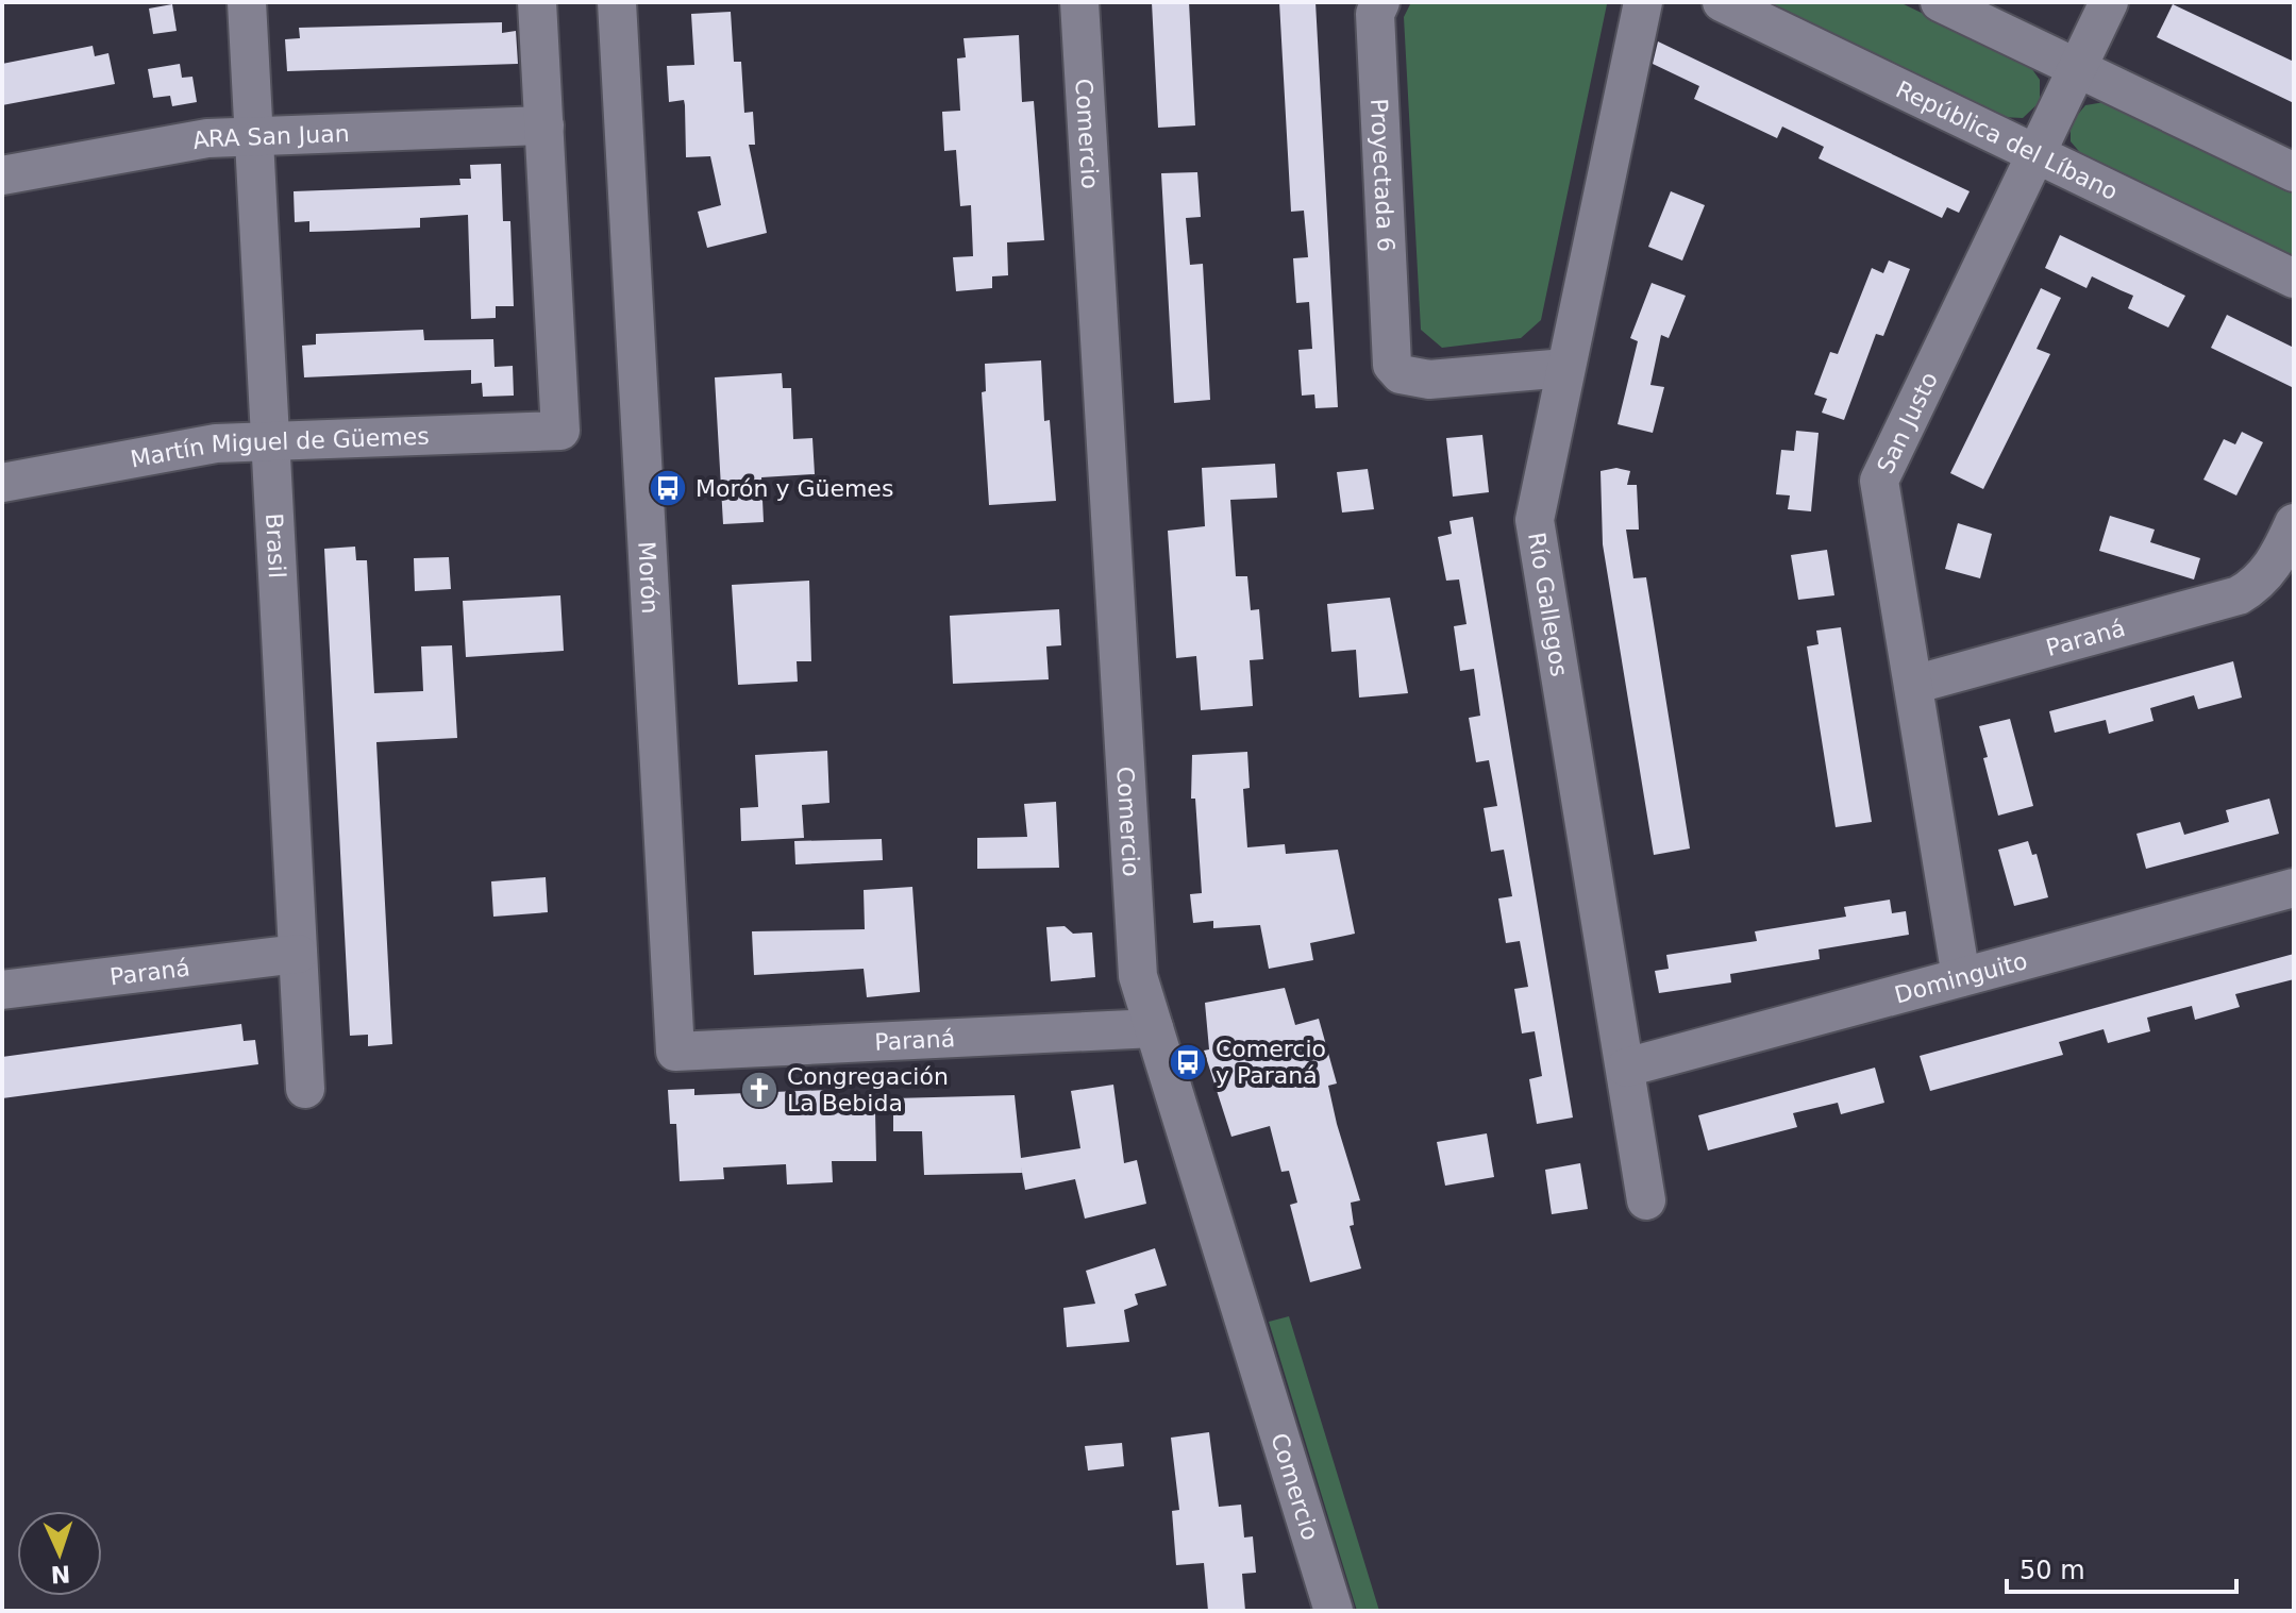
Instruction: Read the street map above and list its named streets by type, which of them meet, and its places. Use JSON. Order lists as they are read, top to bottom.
{
  "streets": {
    "street": [
      "Comercio",
      "ARA San Juan",
      "República del Líbano",
      "Proyectada 6",
      "San Justo",
      "Martín Miguel de Güemes",
      "Brasil",
      "Morón",
      "Río Gallegos",
      "Paraná",
      "Dominguito"
    ]
  },
  "crossings": [
    ["Comercio", "Paraná"],
    ["ARA San Juan", "Martín Miguel de Güemes"],
    ["ARA San Juan", "Brasil"],
    ["República del Líbano", "San Justo"],
    ["Proyectada 6", "Río Gallegos"],
    ["San Justo", "Paraná"],
    ["San Justo", "Dominguito"],
    ["Martín Miguel de Güemes", "Brasil"],
    ["Brasil", "Paraná"],
    ["Morón", "Paraná"],
    ["Río Gallegos", "Dominguito"]
  ],
  "places": {
    "bus stop": ["Morón y Güemes", "Comercio y Paraná"],
    "church": ["Congregación La Bebida"]
  },
  "scale_bar": "50 m",
  "north": "bottom"
}
